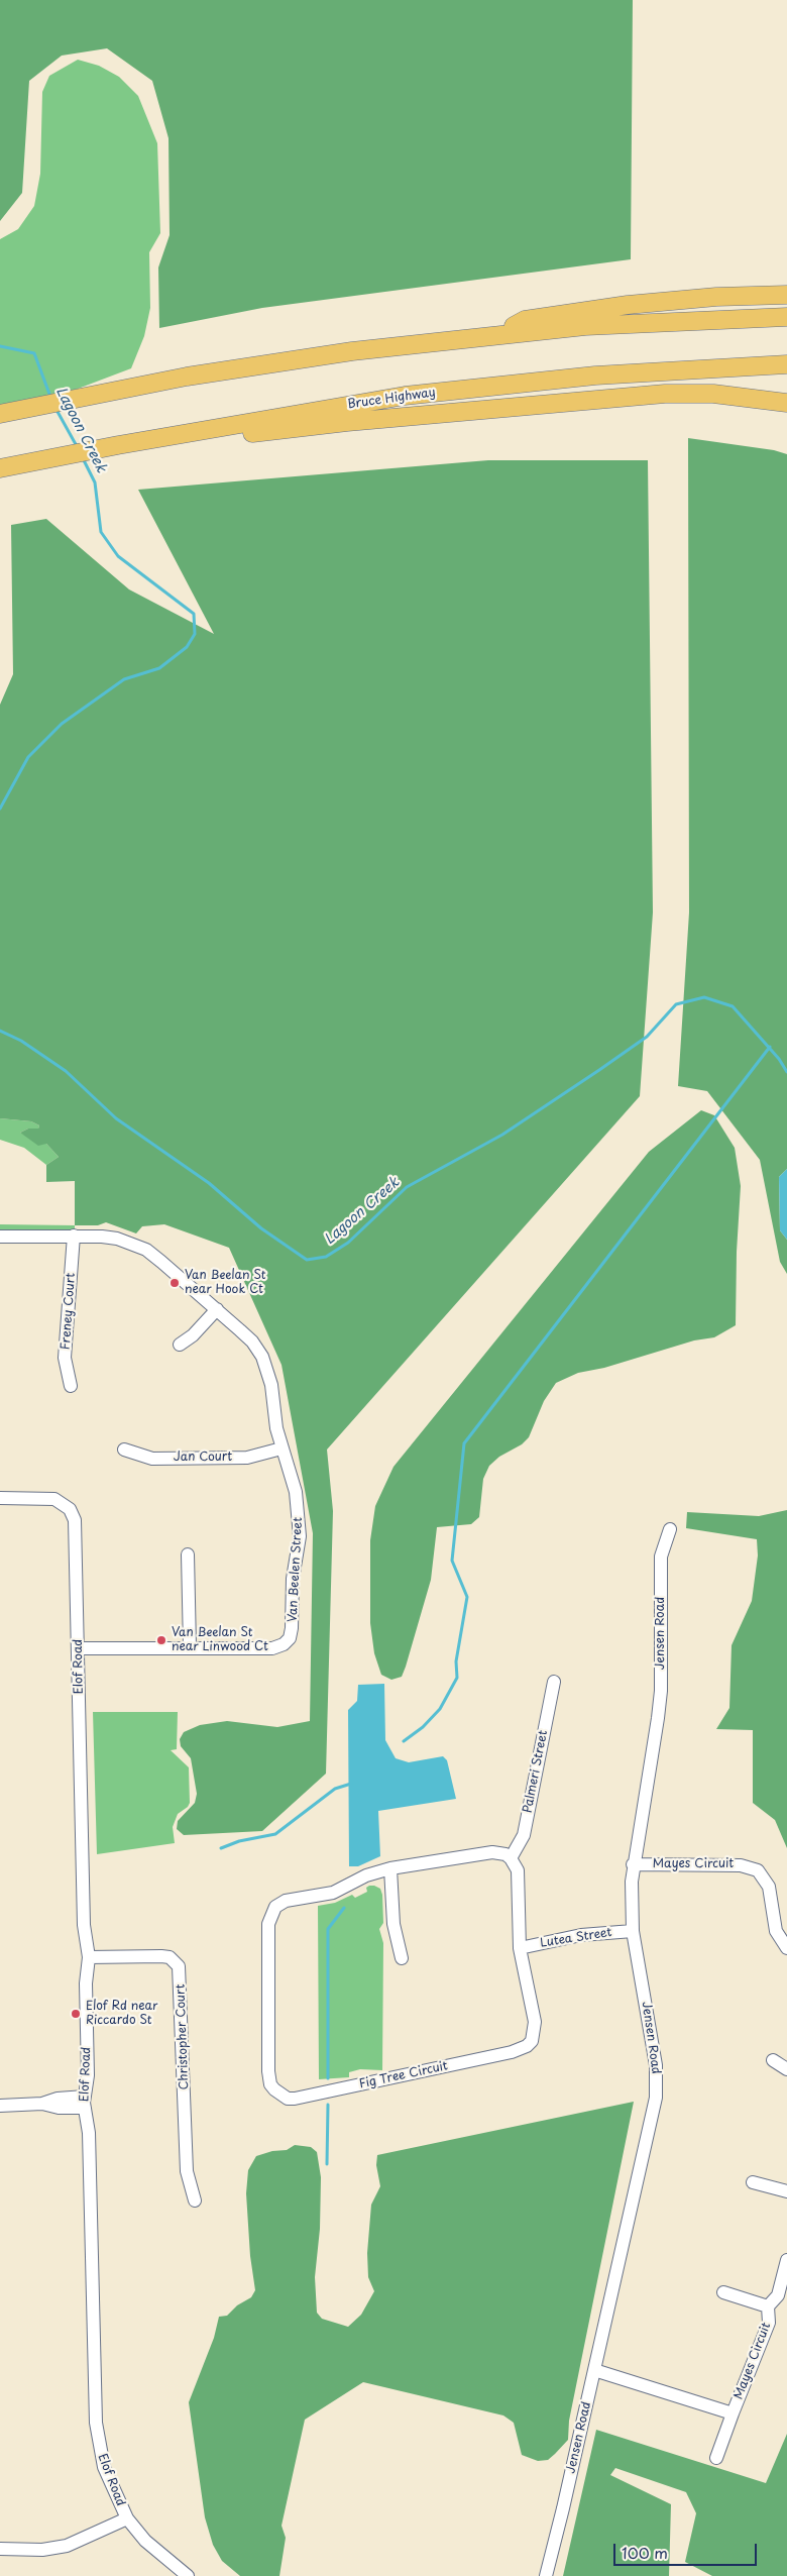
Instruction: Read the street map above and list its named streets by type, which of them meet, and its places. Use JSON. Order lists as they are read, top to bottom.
{
  "streets": {
    "highway": ["Bruce Highway"],
    "street": [
      "Freney Court",
      "Jan Court",
      "Van Beelen Street",
      "Jensen Road",
      "Elof Road",
      "Palmeri Street",
      "Mayes Circuit",
      "Lutea Street",
      "Christopher Court",
      "Fig Tree Circuit"
    ]
  },
  "crossings": [
    ["Freney Court", "Van Beelen Street"],
    ["Jan Court", "Van Beelen Street"],
    ["Van Beelen Street", "Elof Road"],
    ["Jensen Road", "Mayes Circuit"],
    ["Jensen Road", "Lutea Street"],
    ["Elof Road", "Christopher Court"],
    ["Palmeri Street", "Fig Tree Circuit"],
    ["Lutea Street", "Fig Tree Circuit"]
  ],
  "water": ["Lagoon Creek"],
  "places": ["Van Beelan St near Hook Ct", "Van Beelan St near Linwood Ct", "Elof Rd near Riccardo St"],
  "scale_bar": "100 m"
}
